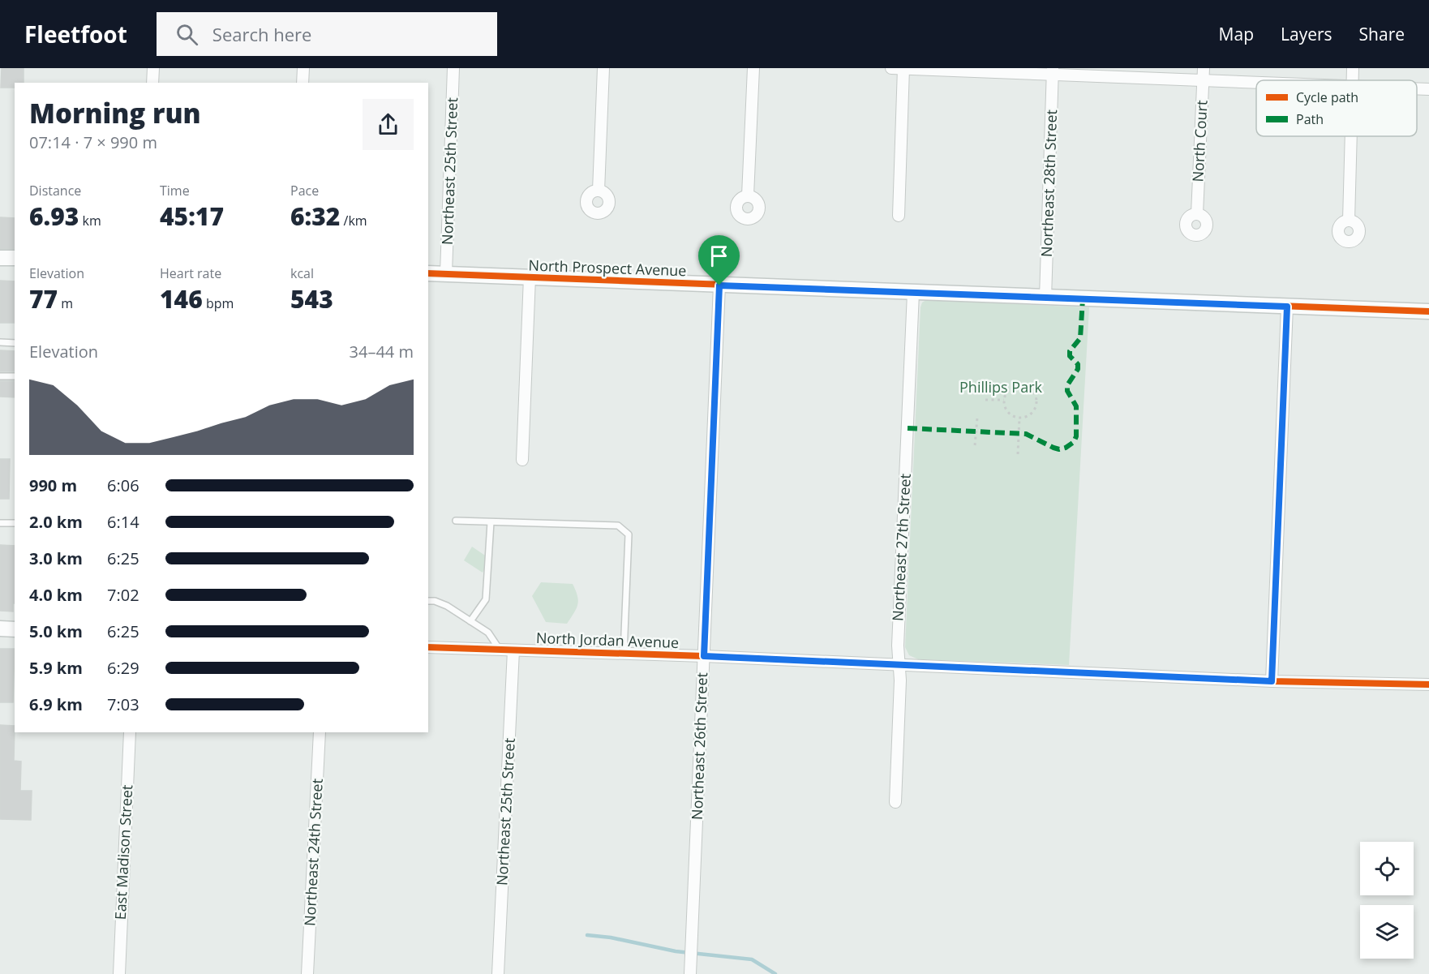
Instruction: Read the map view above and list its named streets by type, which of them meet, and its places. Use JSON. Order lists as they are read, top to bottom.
{
  "streets": {
    "street": [
      "North Court",
      "Northeast 25th Street",
      "Northeast 28th Street",
      "North Prospect Avenue",
      "Northeast 27th Street",
      "North Jordan Avenue",
      "Northeast 26th Street",
      "East Madison Street",
      "Northeast 24th Street"
    ]
  },
  "crossings": [
    ["Northeast 25th Street", "North Prospect Avenue"],
    ["Northeast 25th Street", "North Jordan Avenue"],
    ["Northeast 28th Street", "North Prospect Avenue"],
    ["North Prospect Avenue", "Northeast 27th Street"],
    ["North Prospect Avenue", "Northeast 26th Street"],
    ["Northeast 27th Street", "North Jordan Avenue"],
    ["North Jordan Avenue", "Northeast 26th Street"]
  ],
  "parks": ["Phillips Park"],
  "legend": ["Cycle path", "Path"],
  "page": {
    "header": "Fleetfoot",
    "search": "Search here",
    "nav": ["Map", "Layers", "Share"],
    "heading": ["Morning run", "07:14 · 7 × 990 m"],
    "stats": [
      ["Distance", "6.93 km"],
      ["Time", "45:17"],
      ["Pace", "6:32 /km"],
      ["Elevation", "77 m"],
      ["Heart rate", "146 bpm"],
      ["kcal", "543"]
    ],
    "chart": ["Elevation", "34–44 m"],
    "list": [
      {
        "name": "990 m",
        "note": "6:06"
      },
      {
        "name": "2.0 km",
        "note": "6:14"
      },
      {
        "name": "3.0 km",
        "note": "6:25"
      },
      {
        "name": "4.0 km",
        "note": "7:02"
      },
      {
        "name": "5.0 km",
        "note": "6:25"
      },
      {
        "name": "5.9 km",
        "note": "6:29"
      },
      {
        "name": "6.9 km",
        "note": "7:03"
      }
    ]
  }
}
